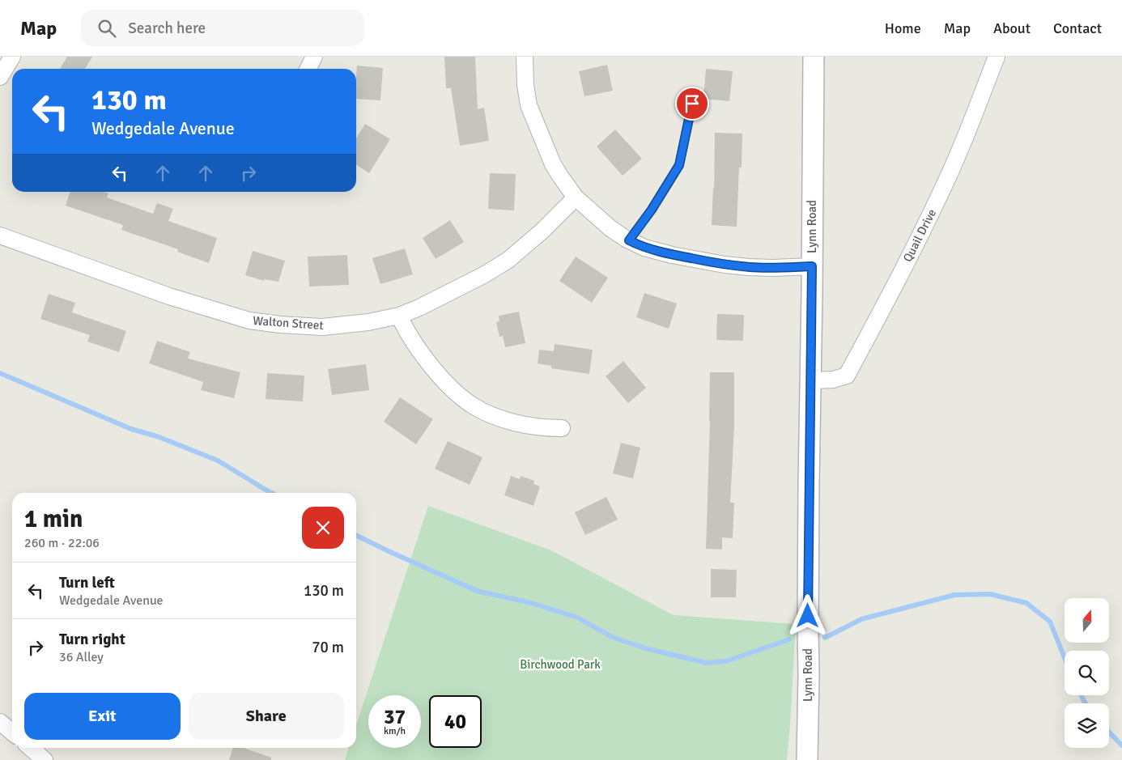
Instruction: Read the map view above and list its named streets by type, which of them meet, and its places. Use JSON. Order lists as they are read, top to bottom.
{
  "streets": {
    "street": ["Lynn Road", "Quail Drive", "Walton Street"]
  },
  "crossings": [
    ["Lynn Road", "Quail Drive"]
  ],
  "parks": ["Birchwood Park"],
  "north": "top",
  "page": {
    "header": "Map",
    "search": "Search here",
    "nav": [
      "Home",
      "Map",
      "About",
      "Contact"
    ],
    "turn": ["130 m", "Wedgedale Avenue"],
    "heading": ["1 min", "260 m · 22:06"],
    "list": [
      {
        "name": "Turn left",
        "note": "Wedgedale Avenue",
        "value": "130 m"
      },
      {
        "name": "Turn right",
        "note": "36 Alley",
        "value": "70 m"
      }
    ],
    "buttons": ["Exit", "Share"],
    "speed": "37 km/h",
    "limit": "40"
  }
}
